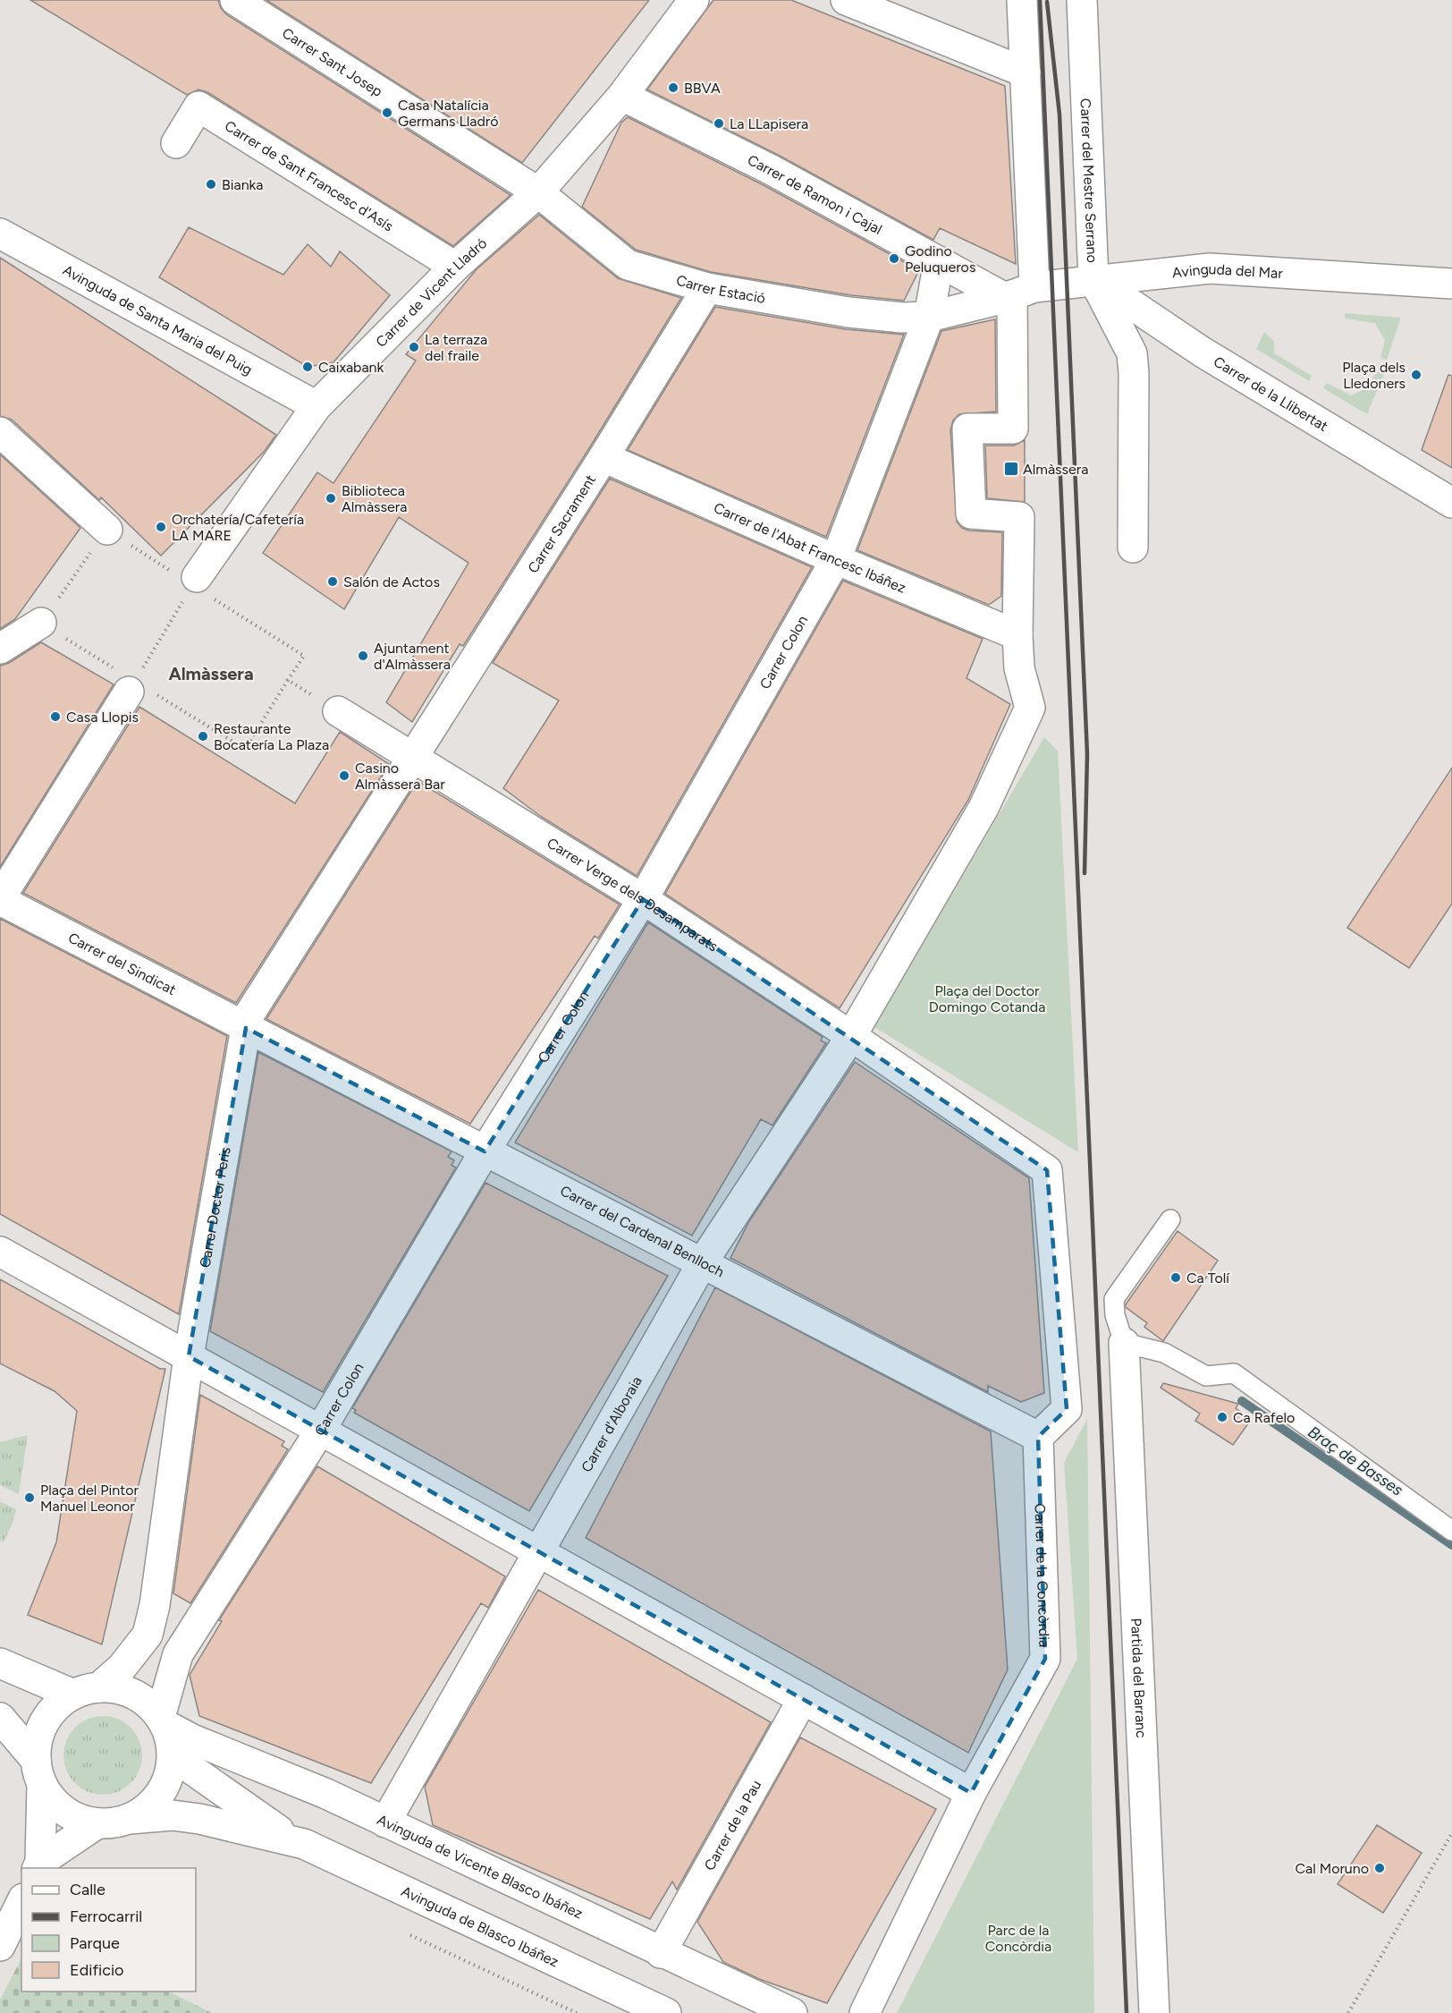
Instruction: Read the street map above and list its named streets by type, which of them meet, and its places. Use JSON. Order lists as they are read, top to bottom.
{
  "streets": {
    "street": [
      "Carrer Sant Josep",
      "Carrer de Sant Francesc d'Asís",
      "Carrer del Mestre Serrano",
      "Carrer de Ramon i Cajal",
      "Avinguda del Mar",
      "Carrer Estació",
      "Carrer de Vicent Lladró",
      "Avinguda de Santa Maria del Puig",
      "Carrer de la Llibertat",
      "Carrer Sacrament",
      "Carrer de l'Abat Francesc Ibáñez",
      "Carrer Colon",
      "Carrer Verge dels Desamparats",
      "Carrer del Sindicat",
      "Carrer Doctor Peris",
      "Carrer del Cardenal Benlloch",
      "Carrer d'Alboraia",
      "Carrer de la Concòrdia",
      "Partida del Barranc",
      "Carrer de la Pau",
      "Avinguda de Vicente Blasco Ibáñez",
      "Avinguda de Blasco Ibáñez"
    ]
  },
  "crossings": [
    ["Carrer Sant Josep", "Carrer Estació"],
    ["Carrer Sant Josep", "Carrer de Vicent Lladró"],
    ["Carrer de Sant Francesc d'Asís", "Carrer de Vicent Lladró"],
    ["Carrer del Mestre Serrano", "Avinguda del Mar"],
    ["Carrer del Mestre Serrano", "Carrer de la Llibertat"],
    ["Carrer de Ramon i Cajal", "Avinguda del Mar"],
    ["Carrer de Ramon i Cajal", "Carrer de Vicent Lladró"],
    ["Carrer de Ramon i Cajal", "Carrer Colon"],
    ["Avinguda del Mar", "Carrer de la Llibertat"],
    ["Carrer Estació", "Carrer de Vicent Lladró"],
    ["Carrer Estació", "Carrer Sacrament"],
    ["Carrer Estació", "Carrer Colon"],
    ["Carrer de Vicent Lladró", "Avinguda de Santa Maria del Puig"],
    ["Carrer Sacrament", "Carrer de l'Abat Francesc Ibáñez"],
    ["Carrer Sacrament", "Carrer Verge dels Desamparats"],
    ["Carrer Sacrament", "Carrer Doctor Peris"],
    ["Carrer de l'Abat Francesc Ibáñez", "Carrer Colon"],
    ["Carrer Colon", "Carrer Verge dels Desamparats"],
    ["Carrer Colon", "Carrer Doctor Peris"],
    ["Carrer Colon", "Carrer del Cardenal Benlloch"],
    ["Carrer Colon", "Avinguda de Vicente Blasco Ibáñez"],
    ["Carrer Colon", "Avinguda de Blasco Ibáñez"],
    ["Carrer Verge dels Desamparats", "Carrer Doctor Peris"],
    ["Carrer Verge dels Desamparats", "Carrer d'Alboraia"],
    ["Carrer del Sindicat", "Carrer Doctor Peris"],
    ["Carrer del Sindicat", "Carrer del Cardenal Benlloch"],
    ["Carrer Doctor Peris", "Carrer del Cardenal Benlloch"],
    ["Carrer Doctor Peris", "Avinguda de Vicente Blasco Ibáñez"],
    ["Carrer Doctor Peris", "Avinguda de Blasco Ibáñez"],
    ["Carrer del Cardenal Benlloch", "Carrer d'Alboraia"],
    ["Carrer del Cardenal Benlloch", "Carrer de la Concòrdia"],
    ["Carrer d'Alboraia", "Avinguda de Vicente Blasco Ibáñez"],
    ["Carrer de la Pau", "Avinguda de Vicente Blasco Ibáñez"],
    ["Avinguda de Vicente Blasco Ibáñez", "Avinguda de Blasco Ibáñez"]
  ],
  "districts": ["Almàssera"],
  "water": ["Braç de Basses"],
  "parks": ["Plaça del Doctor Domingo Cotanda", "Parc de la Concòrdia"],
  "places": {
    "other": [
      "BBVA",
      "Casa Natalícia Germans Lladró",
      "La LLapisera",
      "Bianka",
      "Godino Peluqueros",
      "La terraza del fraile",
      "Caixabank",
      "Plaça dels Lledoners",
      "Biblioteca Almàssera",
      "Orchatería/Cafetería LA MARE",
      "Salón de Actos",
      "Ajuntament d'Almàssera",
      "Casa Llopis",
      "Restaurante Bocatería La Plaza",
      "Casino Almàssera Bar",
      "Ca Tolí",
      "Ca Rafelo",
      "Plaça del Pintor Manuel Leonor",
      "Cal Moruno"
    ],
    "transit": ["Almàssera"]
  },
  "legend": [
    "Calle",
    "Ferrocarril",
    "Parque",
    "Edificio"
  ]
}
